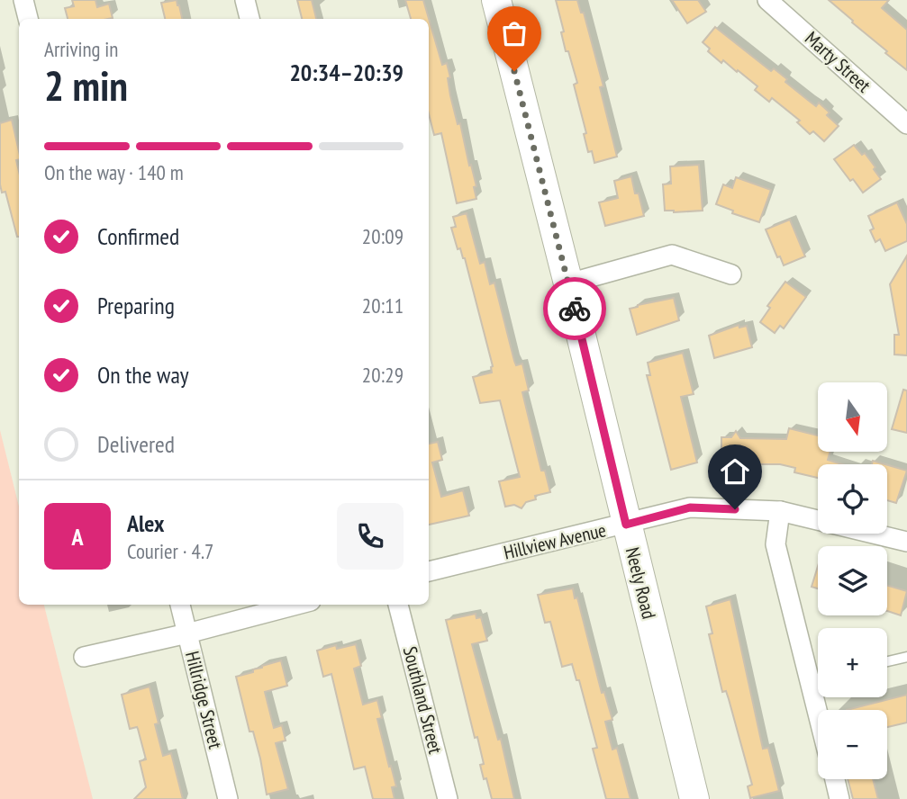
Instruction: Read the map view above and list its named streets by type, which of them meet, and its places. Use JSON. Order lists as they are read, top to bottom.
{
  "streets": {
    "street": [
      "Marty Street",
      "Hillview Avenue",
      "Neely Road",
      "Hillridge Street",
      "Southland Street"
    ]
  },
  "crossings": [
    ["Hillview Avenue", "Neely Road"]
  ],
  "north": "bottom",
  "page": {
    "heading": ["2 min", "Arriving in", "20:34–20:39"],
    "panel": ["Alex", "Courier · 4.7"],
    "bar": "On the way · 140 m",
    "list": [
      ["Confirmed", "20:09"],
      ["Preparing", "20:11"],
      ["On the way", "20:29"],
      "Delivered"
    ],
    "map_buttons": ["+", "−"],
    "round": "A"
  }
}
